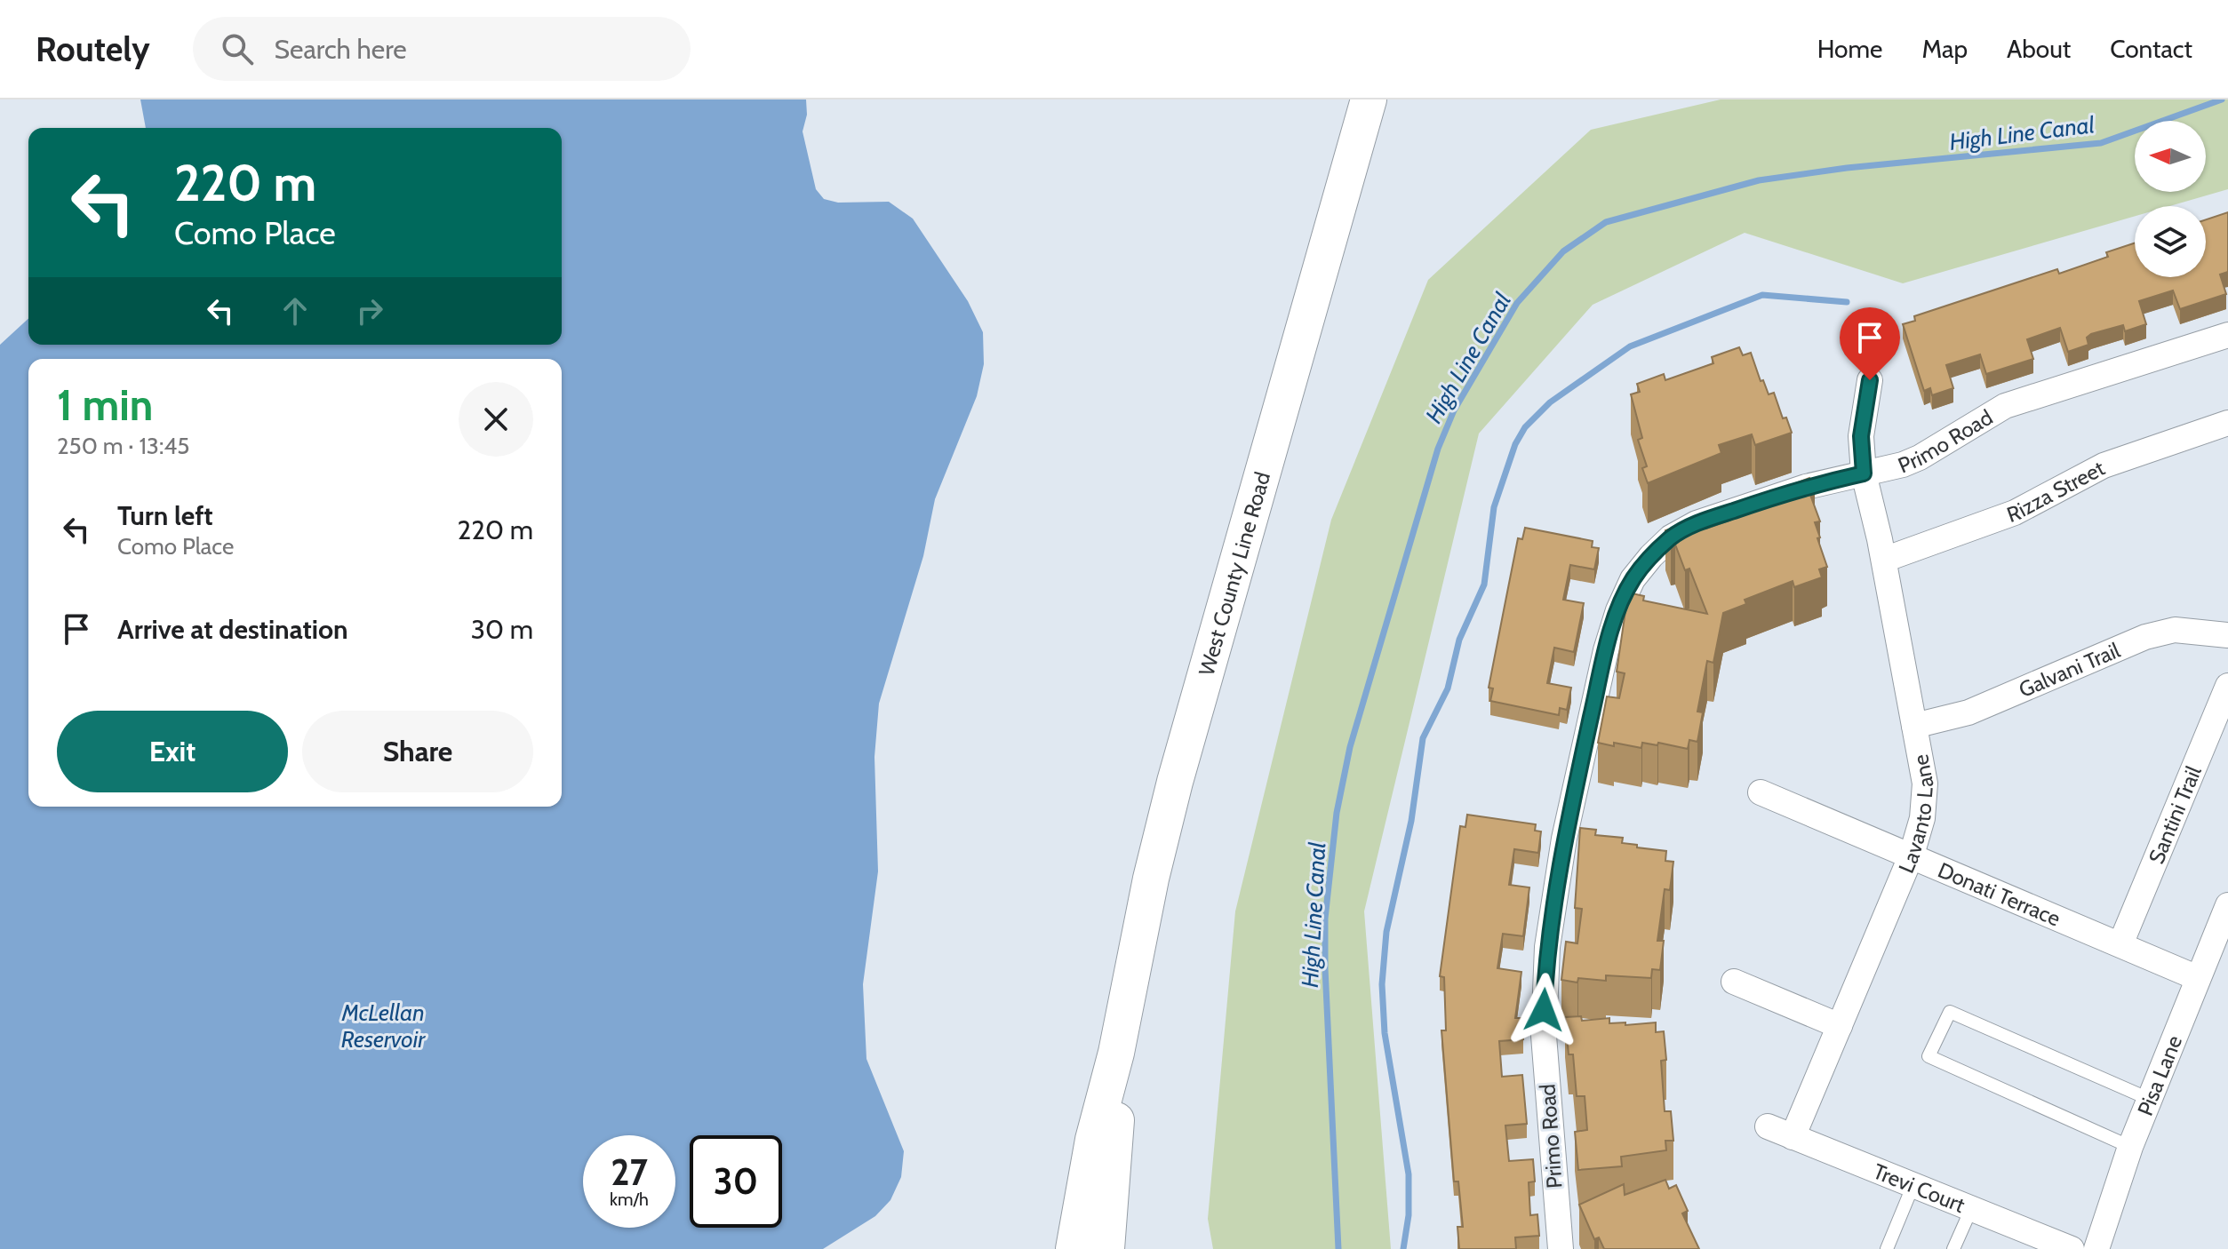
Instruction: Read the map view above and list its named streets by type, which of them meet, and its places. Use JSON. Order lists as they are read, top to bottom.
{
  "streets": {
    "main road": ["West County Line Road"],
    "street": [
      "Primo Road",
      "Rizza Street",
      "Galvani Trail",
      "Lavanto Lane",
      "Santini Trail",
      "Donati Terrace",
      "Pisa Lane",
      "Trevi Court"
    ]
  },
  "crossings": [
    ["Primo Road", "Lavanto Lane"],
    ["Rizza Street", "Lavanto Lane"],
    ["Galvani Trail", "Lavanto Lane"],
    ["Lavanto Lane", "Donati Terrace"],
    ["Lavanto Lane", "Trevi Court"],
    ["Santini Trail", "Donati Terrace"],
    ["Donati Terrace", "Pisa Lane"]
  ],
  "water": ["High Line Canal", "McLellan Reservoir"],
  "north": "left",
  "page": {
    "header": "Routely",
    "search": "Search here",
    "nav": [
      "Home",
      "Map",
      "About",
      "Contact"
    ],
    "turn": ["220 m", "Como Place"],
    "heading": ["1 min", "250 m · 13:45"],
    "list": [
      {
        "name": "Turn left",
        "note": "Como Place",
        "value": "220 m"
      },
      {
        "name": "Arrive at destination",
        "value": "30 m"
      }
    ],
    "buttons": ["Exit", "Share"],
    "speed": "27 km/h",
    "limit": "30"
  }
}
